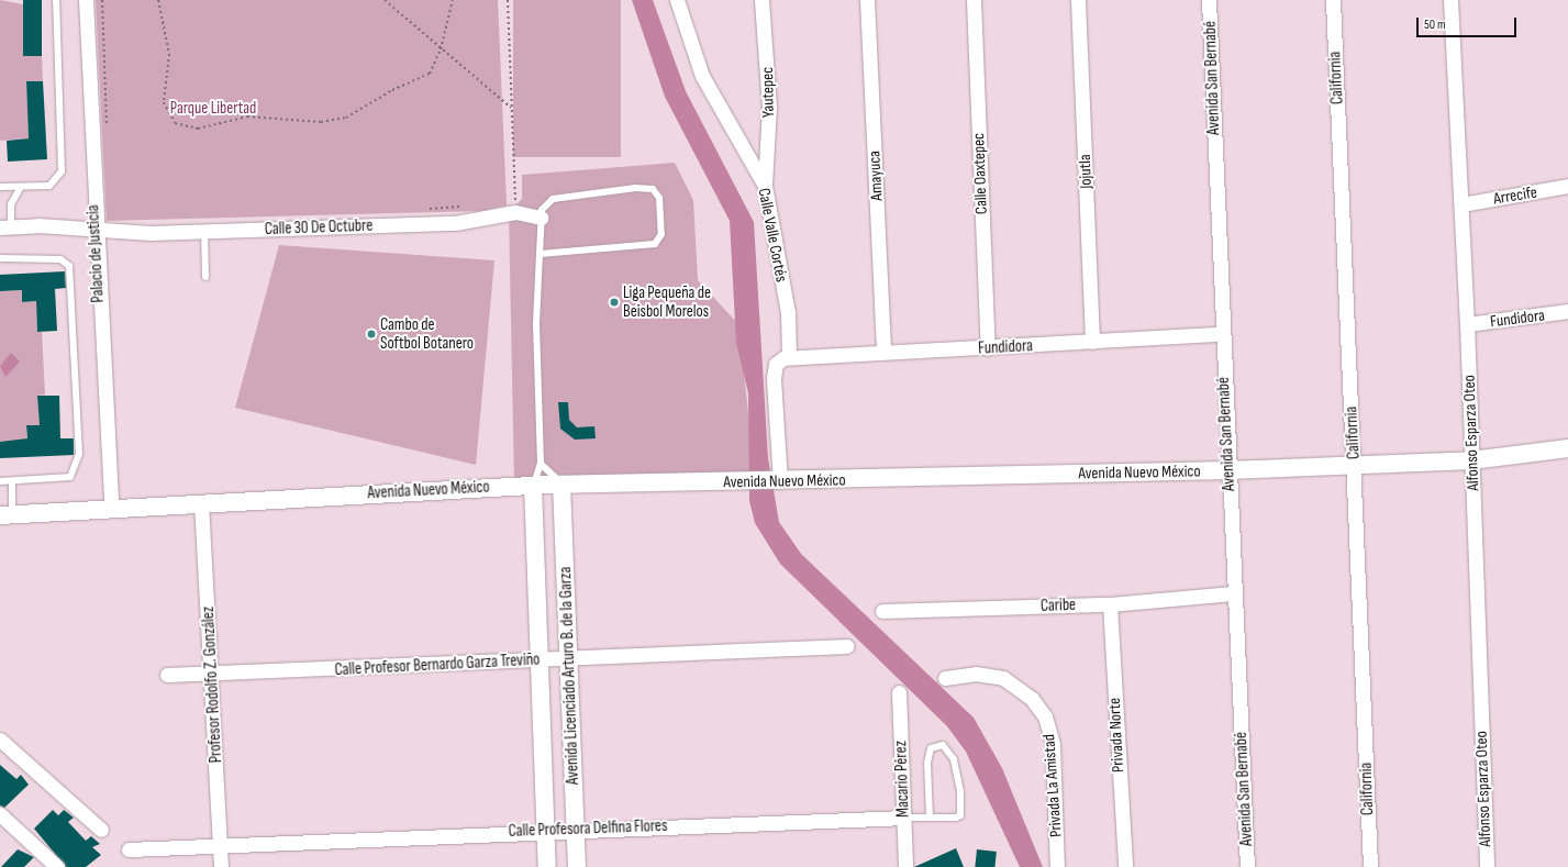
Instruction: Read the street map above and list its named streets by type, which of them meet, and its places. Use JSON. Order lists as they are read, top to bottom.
{
  "streets": {
    "street": [
      "Avenida San Bernabé",
      "California",
      "Yautepec",
      "Jojutla",
      "Calle Oaxtepec",
      "Amayuca",
      "Arrecife",
      "Calle 30 De Octubre",
      "Calle Valle Cortés",
      "Palacio de Justicia",
      "Fundidora",
      "Alfonso Esparza Oteo",
      "Avenida Nuevo México",
      "Caribe",
      "Calle Profesor Bernardo Garza Treviño",
      "Avenida Licenciado Arturo B. de la Garza",
      "Profesor Rodolfo Z. González",
      "Privada Norte",
      "Macario Pérez",
      "Privada La Amistad",
      "Calle Profesora Delfina Flores"
    ]
  },
  "crossings": [
    ["Avenida San Bernabé", "Fundidora"],
    ["Avenida San Bernabé", "Avenida Nuevo México"],
    ["Avenida San Bernabé", "Caribe"],
    ["California", "Avenida Nuevo México"],
    ["Yautepec", "Calle Valle Cortés"],
    ["Jojutla", "Fundidora"],
    ["Calle Oaxtepec", "Fundidora"],
    ["Amayuca", "Fundidora"],
    ["Arrecife", "Alfonso Esparza Oteo"],
    ["Calle 30 De Octubre", "Palacio de Justicia"],
    ["Calle Valle Cortés", "Fundidora"],
    ["Palacio de Justicia", "Avenida Nuevo México"],
    ["Fundidora", "Alfonso Esparza Oteo"],
    ["Alfonso Esparza Oteo", "Avenida Nuevo México"],
    ["Avenida Nuevo México", "Avenida Licenciado Arturo B. de la Garza"],
    ["Avenida Nuevo México", "Profesor Rodolfo Z. González"],
    ["Caribe", "Privada Norte"],
    ["Calle Profesor Bernardo Garza Treviño", "Avenida Licenciado Arturo B. de la Garza"],
    ["Calle Profesor Bernardo Garza Treviño", "Profesor Rodolfo Z. González"],
    ["Avenida Licenciado Arturo B. de la Garza", "Calle Profesora Delfina Flores"],
    ["Profesor Rodolfo Z. González", "Calle Profesora Delfina Flores"],
    ["Macario Pérez", "Calle Profesora Delfina Flores"]
  ],
  "parks": ["Parque Libertad"],
  "places": ["Liga Pequeña de Beisbol Morelos", "Cambo de Softbol Botanero"],
  "scale_bar": "50 m"
}
